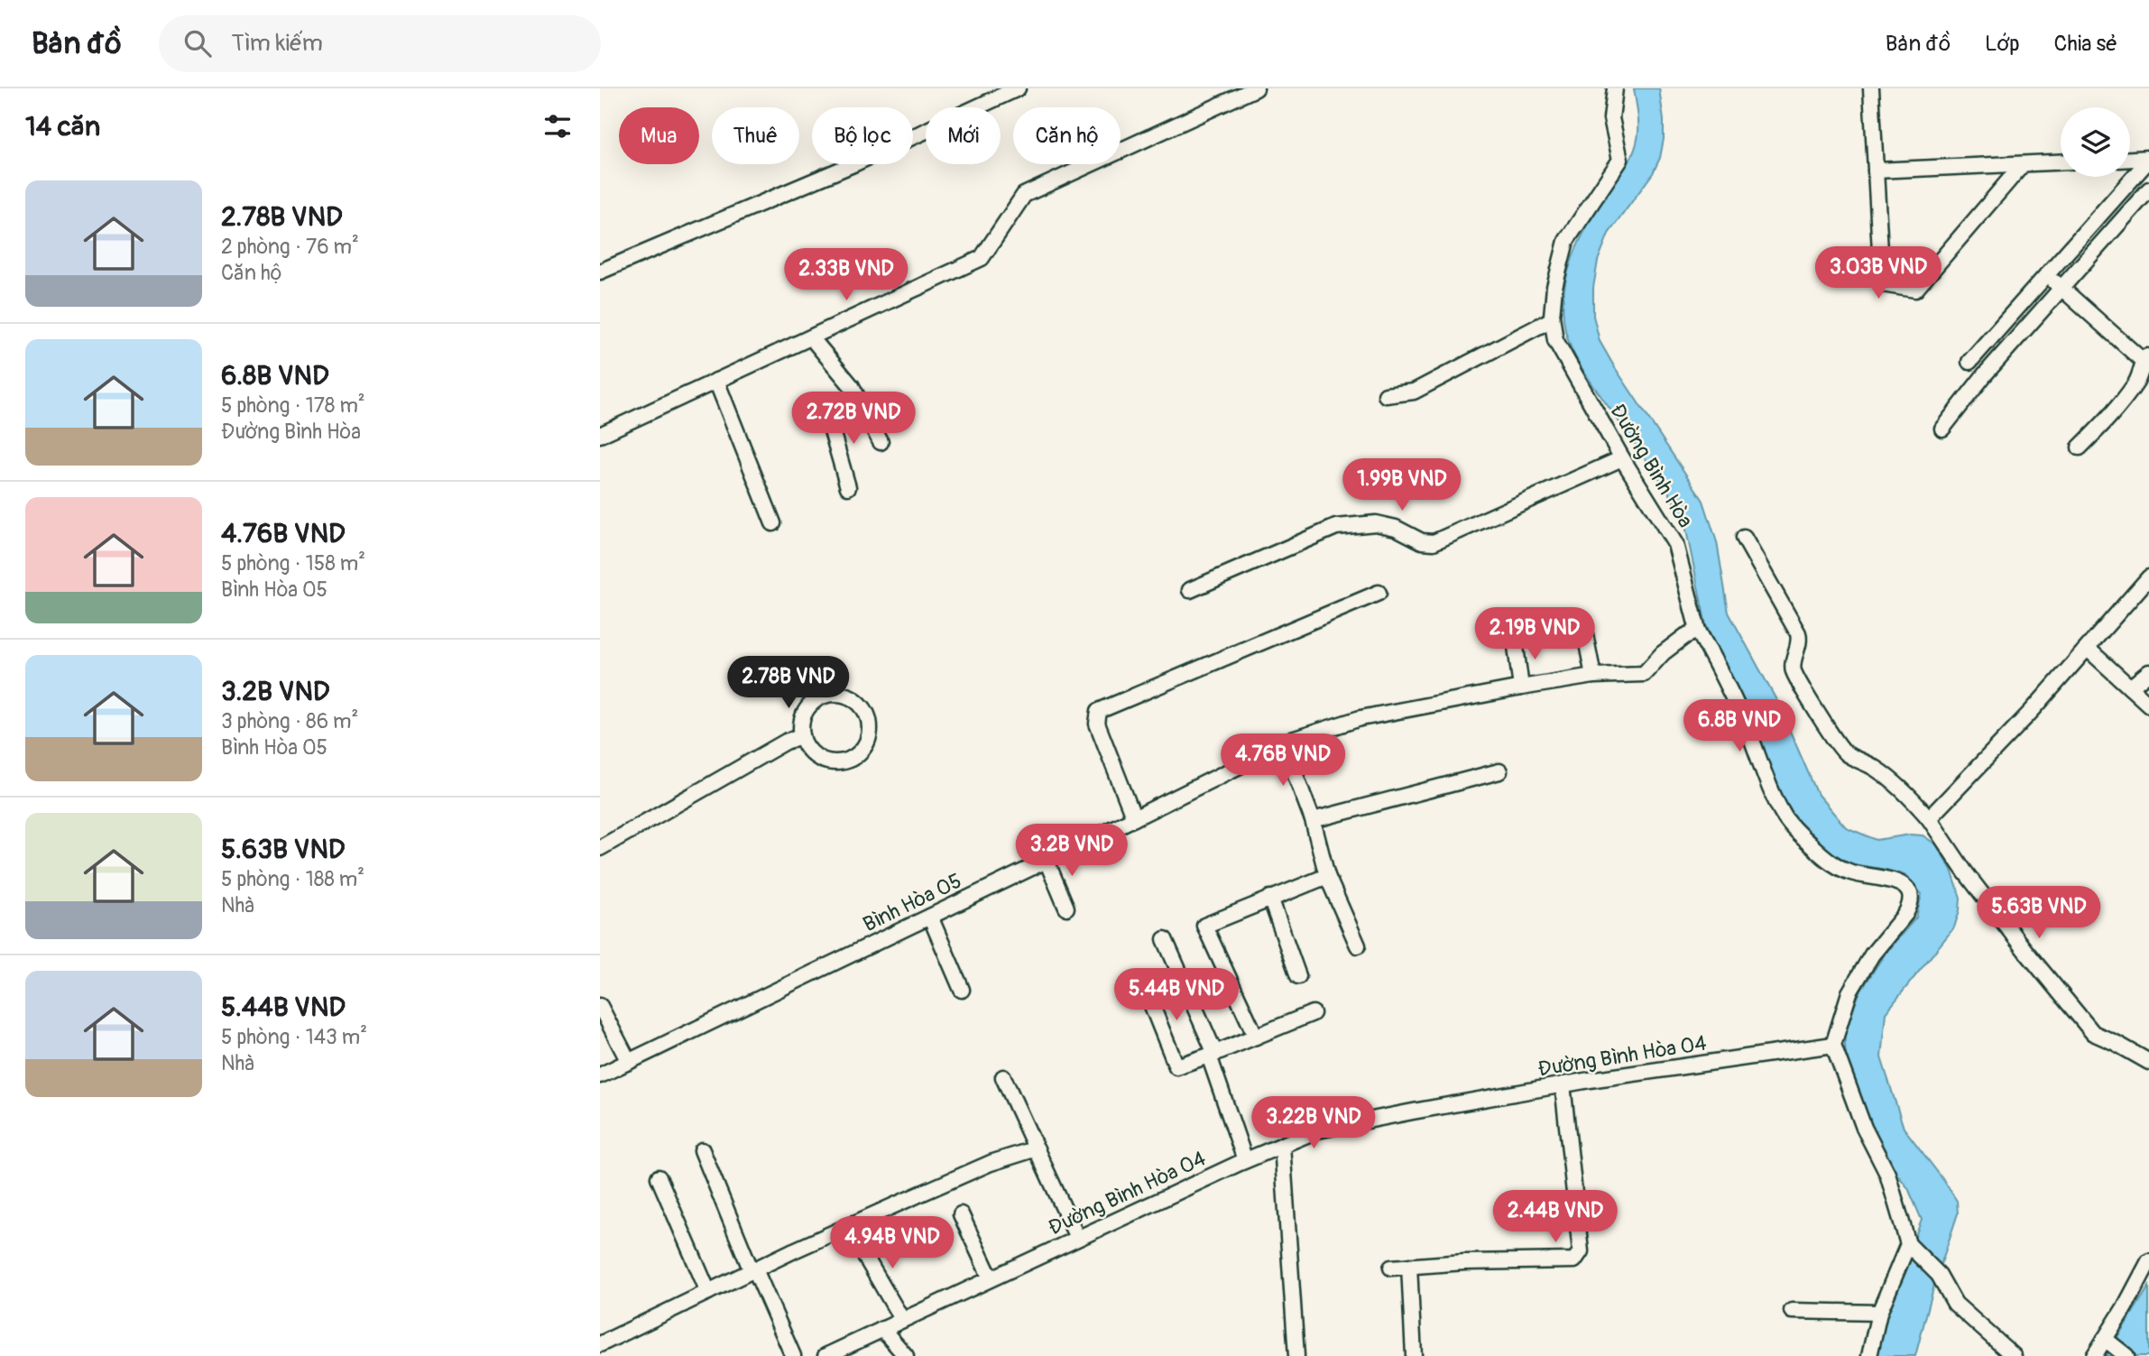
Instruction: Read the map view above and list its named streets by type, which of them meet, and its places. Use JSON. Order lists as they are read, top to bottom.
{
  "streets": {
    "street": ["Đường Bình Hòa", "Bình Hòa 05", "Đường Bình Hòa 04"]
  },
  "crossings": [
    ["Đường Bình Hòa", "Đường Bình Hòa 04"]
  ],
  "page": {
    "header": "Bản đồ",
    "search": "Tìm kiếm",
    "nav": ["Bản đồ", "Lớp", "Chia sẻ"],
    "heading": "14 căn",
    "chip": [
      "Mua",
      "Thuê",
      "Bộ lọc",
      "Mới",
      "Căn hộ"
    ],
    "list": [
      {
        "name": "2.78B VND",
        "note": "2 phòng · 76 m² · Căn hộ"
      },
      {
        "name": "6.8B VND",
        "note": "5 phòng · 178 m² · Đường Bình Hòa"
      },
      {
        "name": "4.76B VND",
        "note": "5 phòng · 158 m² · Bình Hòa 05"
      },
      {
        "name": "3.2B VND",
        "note": "3 phòng · 86 m² · Bình Hòa 05"
      },
      {
        "name": "5.63B VND",
        "note": "5 phòng · 188 m² · Nhà"
      },
      {
        "name": "5.44B VND",
        "note": "5 phòng · 143 m² · Nhà"
      }
    ],
    "price": [
      "3.03B VND",
      "2.33B VND",
      "2.72B VND",
      "1.99B VND",
      "2.19B VND",
      "2.78B VND",
      "6.8B VND",
      "4.76B VND",
      "3.2B VND",
      "5.63B VND",
      "5.44B VND",
      "3.22B VND",
      "2.44B VND",
      "4.94B VND"
    ]
  }
}
